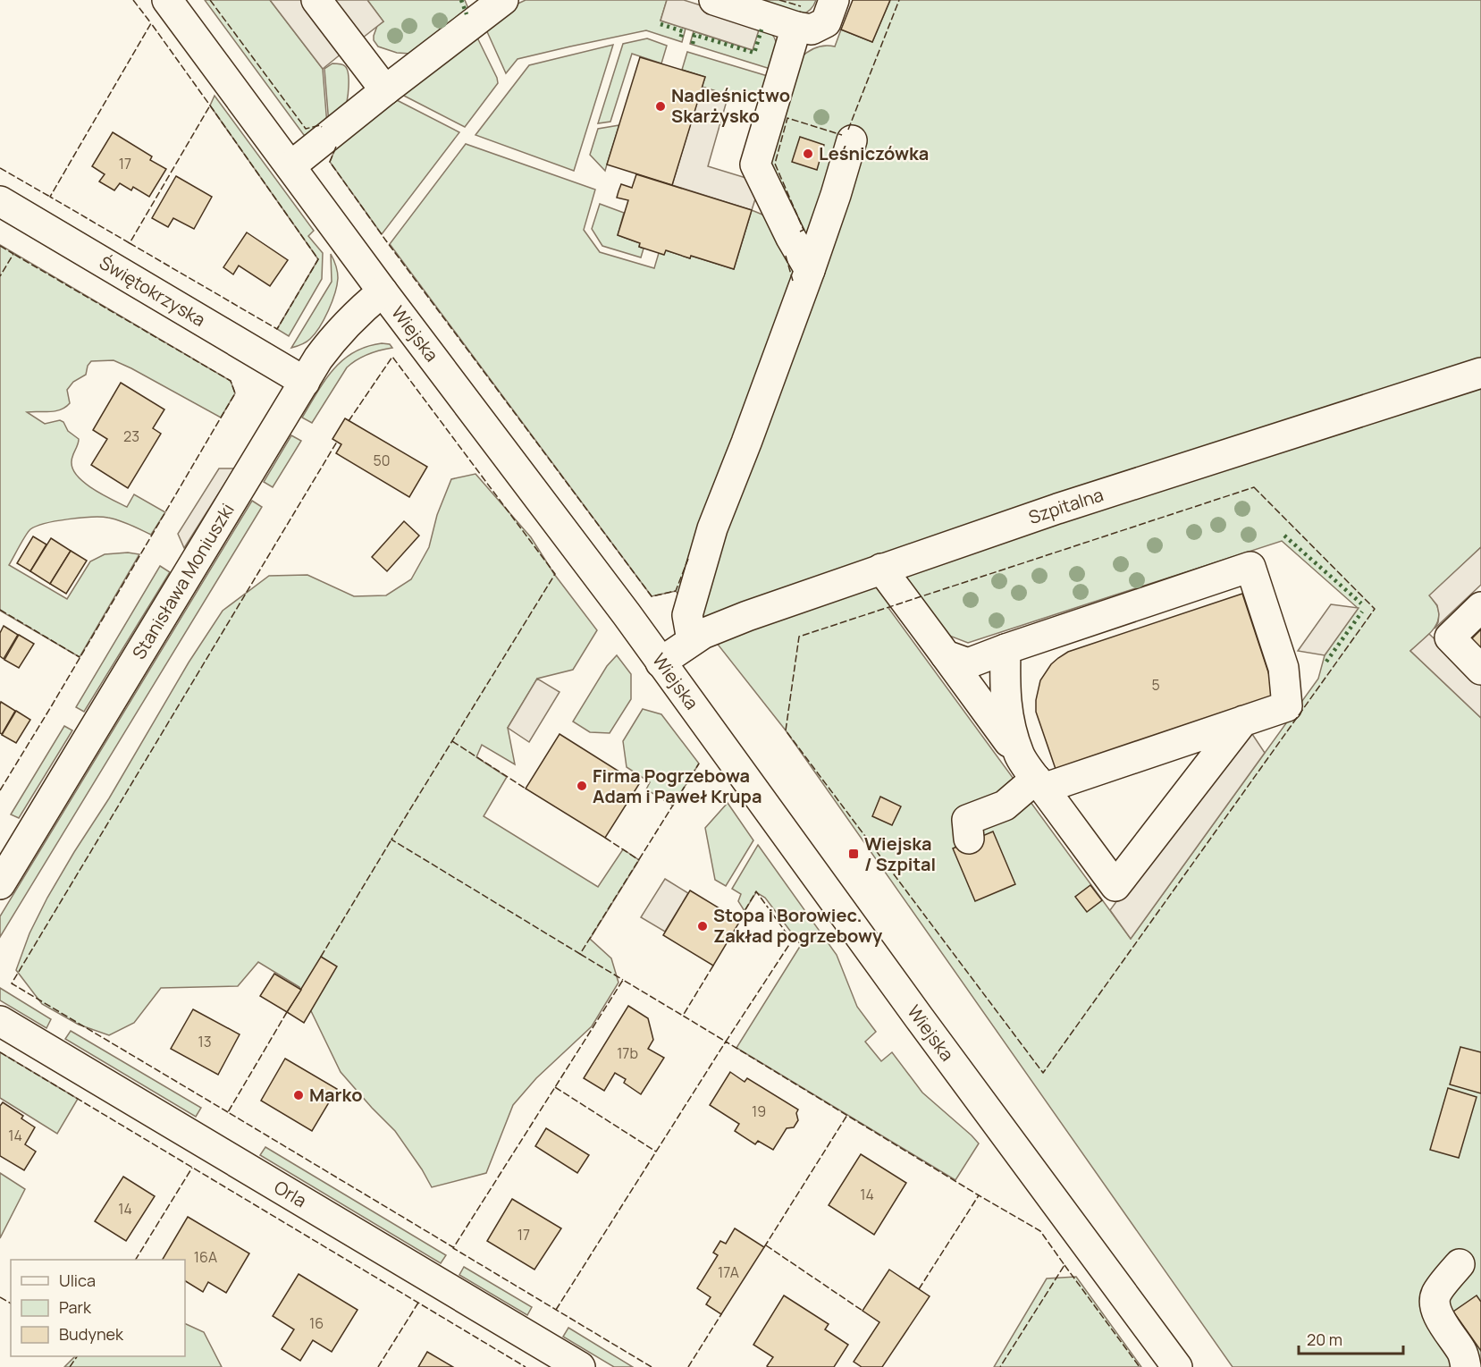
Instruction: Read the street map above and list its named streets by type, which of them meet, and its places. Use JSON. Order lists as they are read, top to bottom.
{
  "streets": {
    "street": [
      "Świętokrzyska",
      "Wiejska",
      "Szpitalna",
      "Stanisława Moniuszki",
      "Orla"
    ]
  },
  "crossings": [
    ["Świętokrzyska", "Stanisława Moniuszki"],
    ["Wiejska", "Szpitalna"],
    ["Wiejska", "Stanisława Moniuszki"]
  ],
  "places": {
    "other": [
      "Nadleśnictwo Skarżysko",
      "Leśniczówka",
      "Firma Pogrzebowa Adam i Paweł Krupa",
      "Stopa i Borowiec. Zakład pogrzebowy",
      "Marko"
    ],
    "transit": ["Wiejska / Szpital"]
  },
  "house_numbers": [
    "17",
    "23",
    "50",
    "5",
    "13",
    "17b",
    "19",
    "14",
    "14",
    "14",
    "17",
    "16A",
    "17A",
    "16"
  ],
  "legend": ["Ulica", "Park", "Budynek"],
  "scale_bar": "20 m"
}
